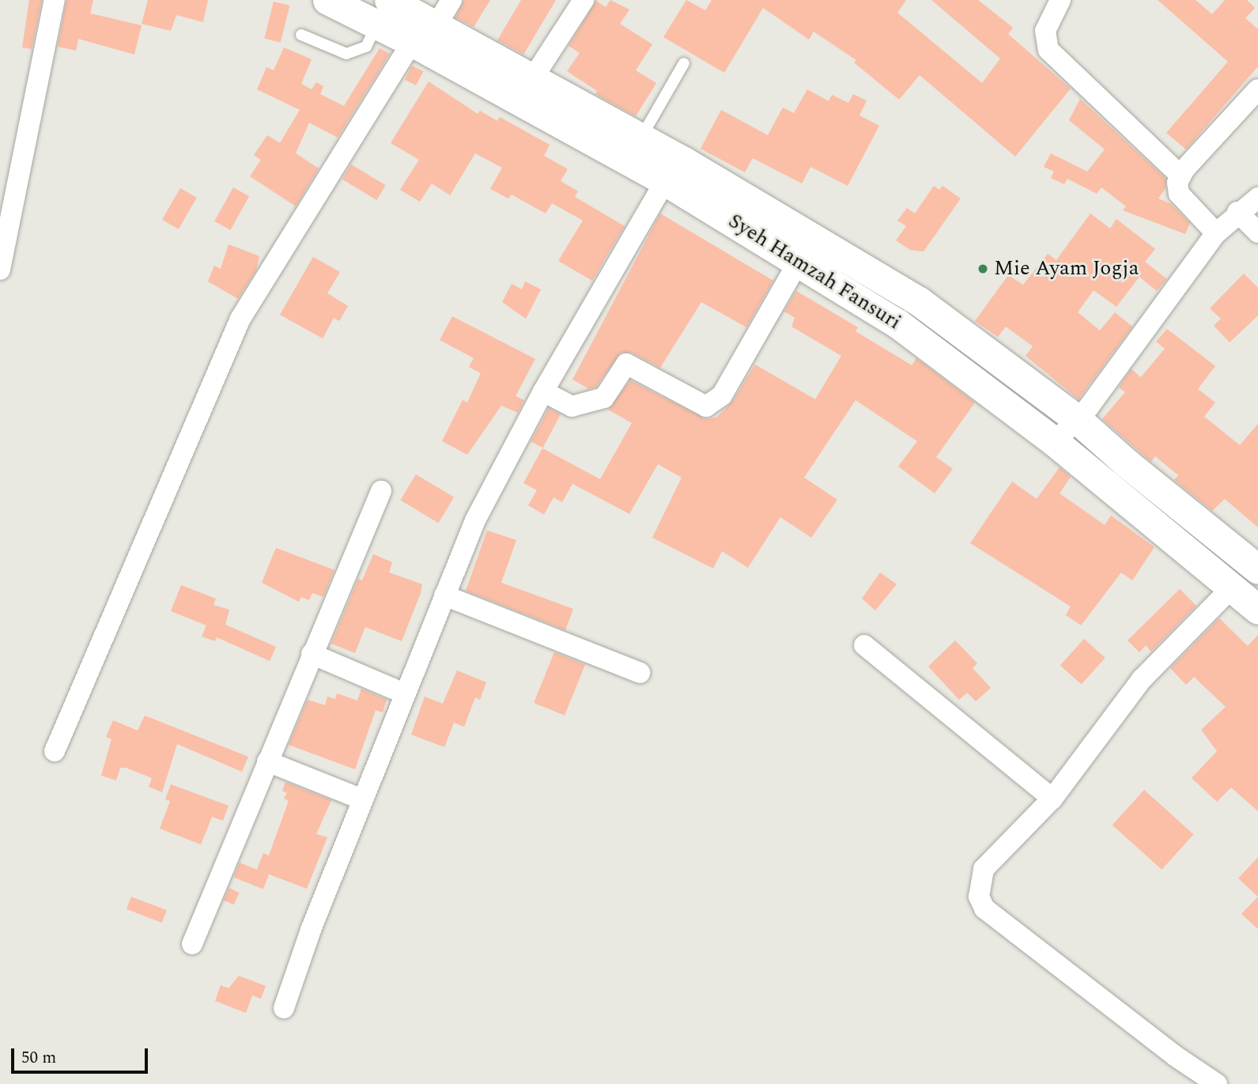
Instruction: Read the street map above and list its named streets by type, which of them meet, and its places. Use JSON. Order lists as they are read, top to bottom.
{
  "streets": {
    "main road": ["Syeh Hamzah Fansuri"]
  },
  "places": ["Mie Ayam Jogja"],
  "scale_bar": "50 m"
}
